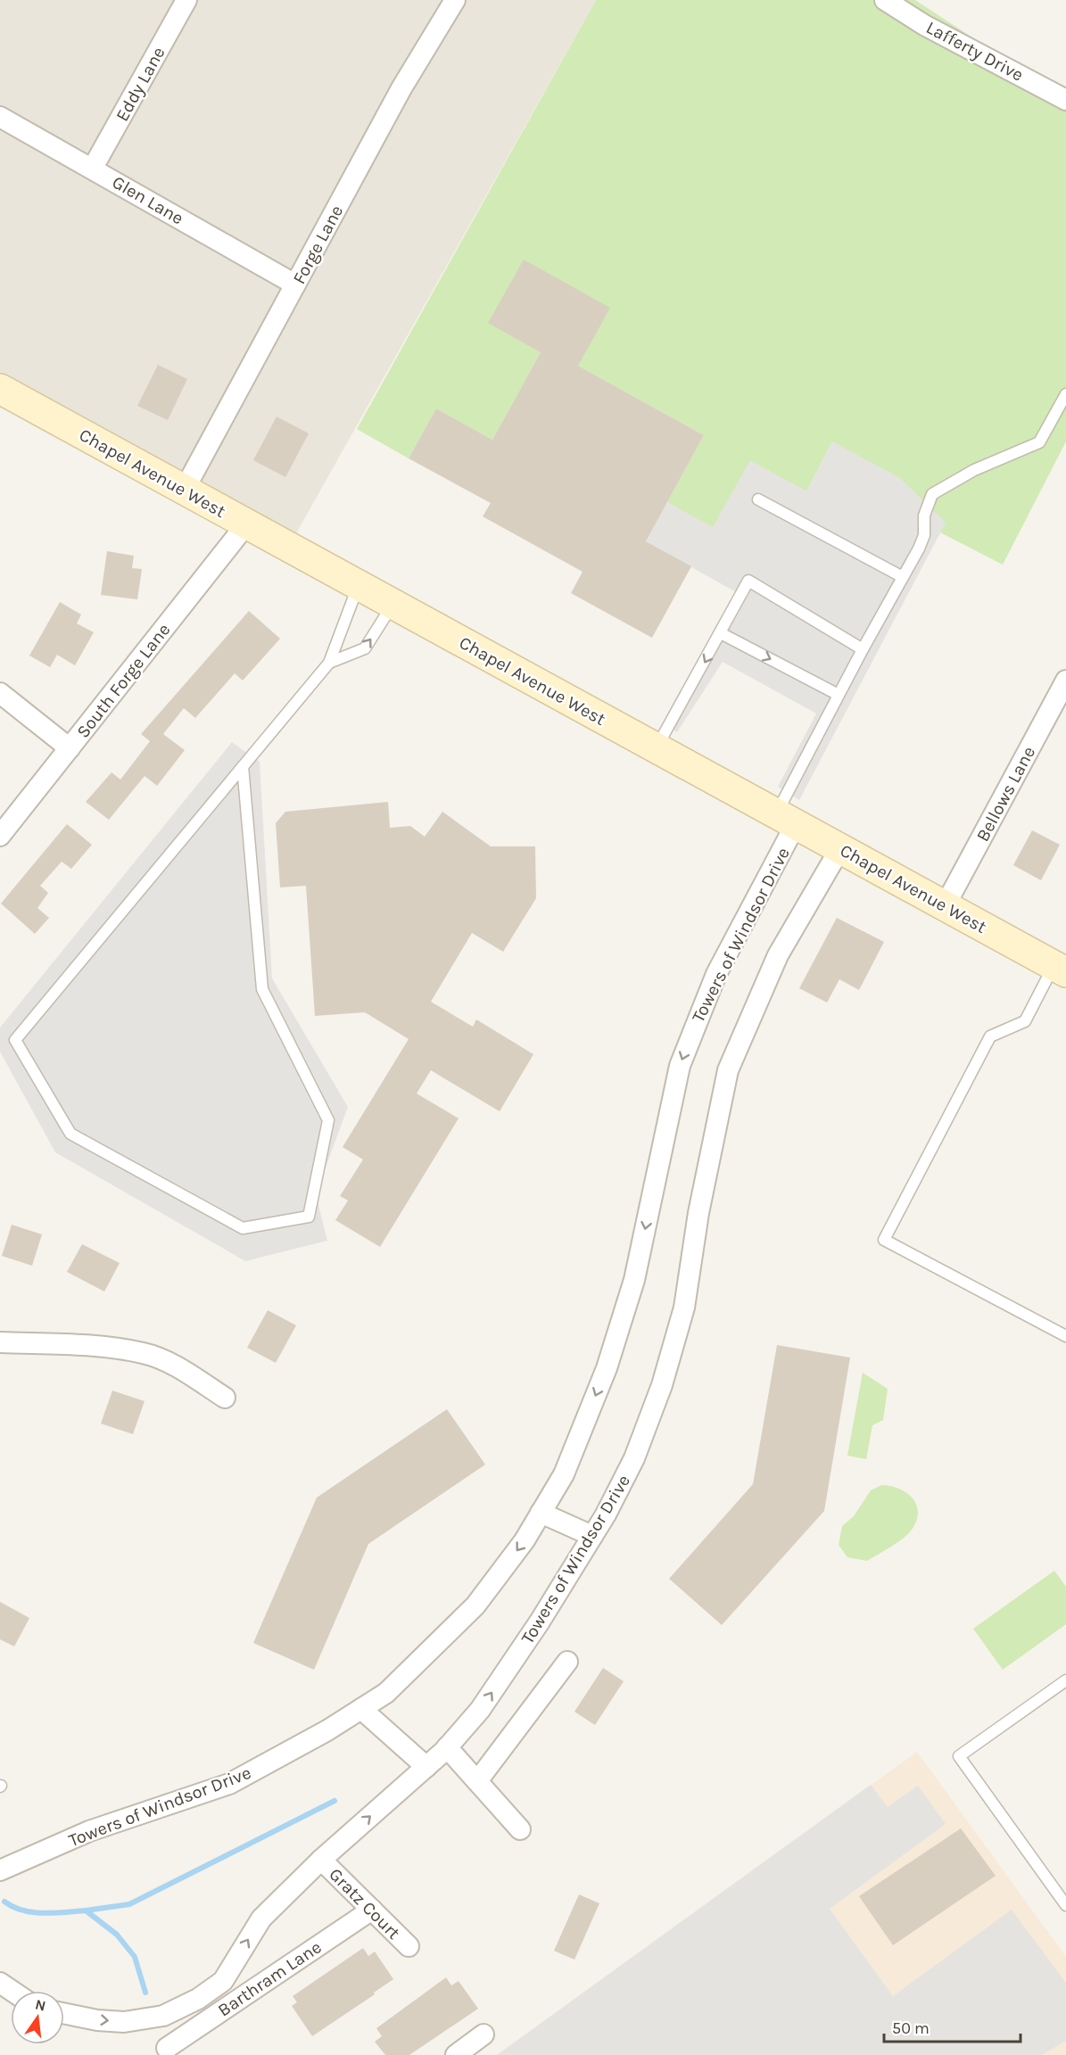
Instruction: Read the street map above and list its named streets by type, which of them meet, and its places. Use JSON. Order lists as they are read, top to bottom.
{
  "streets": {
    "main road": ["Chapel Avenue West"],
    "street": [
      "Lafferty Drive",
      "Eddy Lane",
      "Glen Lane",
      "Forge Lane",
      "South Forge Lane",
      "Bellows Lane",
      "Towers of Windsor Drive",
      "Gratz Court",
      "Barthram Lane"
    ]
  },
  "crossings": [
    ["Eddy Lane", "Glen Lane"],
    ["Glen Lane", "Forge Lane"],
    ["Forge Lane", "Chapel Avenue West"],
    ["Chapel Avenue West", "South Forge Lane"],
    ["Chapel Avenue West", "Bellows Lane"],
    ["Chapel Avenue West", "Towers of Windsor Drive"],
    ["Towers of Windsor Drive", "Gratz Court"],
    ["Gratz Court", "Barthram Lane"]
  ],
  "scale_bar": "50 m",
  "north": "top"
}
